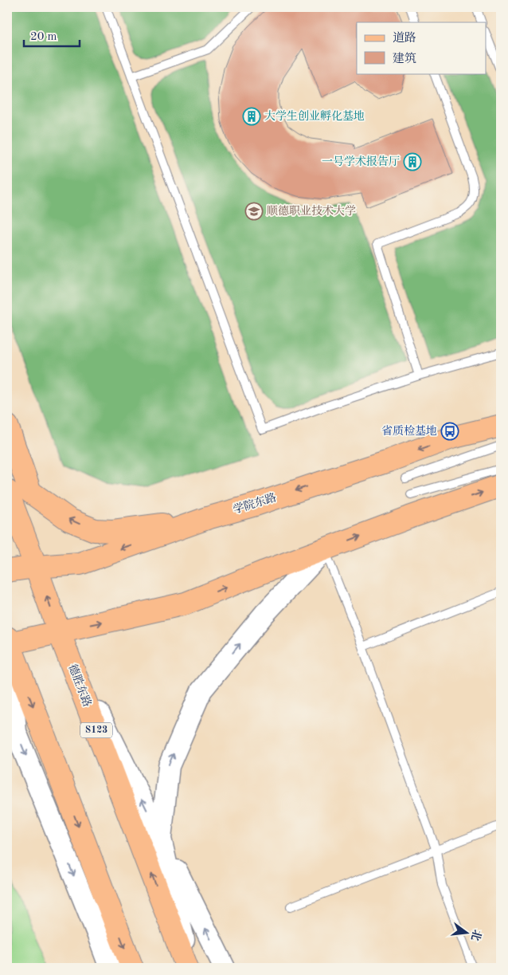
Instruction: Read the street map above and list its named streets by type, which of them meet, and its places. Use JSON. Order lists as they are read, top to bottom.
{
  "streets": {
    "main road": ["学院东路", "德胜东路", "S123"]
  },
  "crossings": [
    ["学院东路", "德胜东路"]
  ],
  "places": {
    "building": ["大学生创业孵化基地", "一号学术报告厅"],
    "school or university": ["顺德职业技术大学"],
    "bus stop": ["省质检基地"]
  },
  "legend": ["道路", "建筑"],
  "scale_bar": "20 m",
  "north": "right"
}
